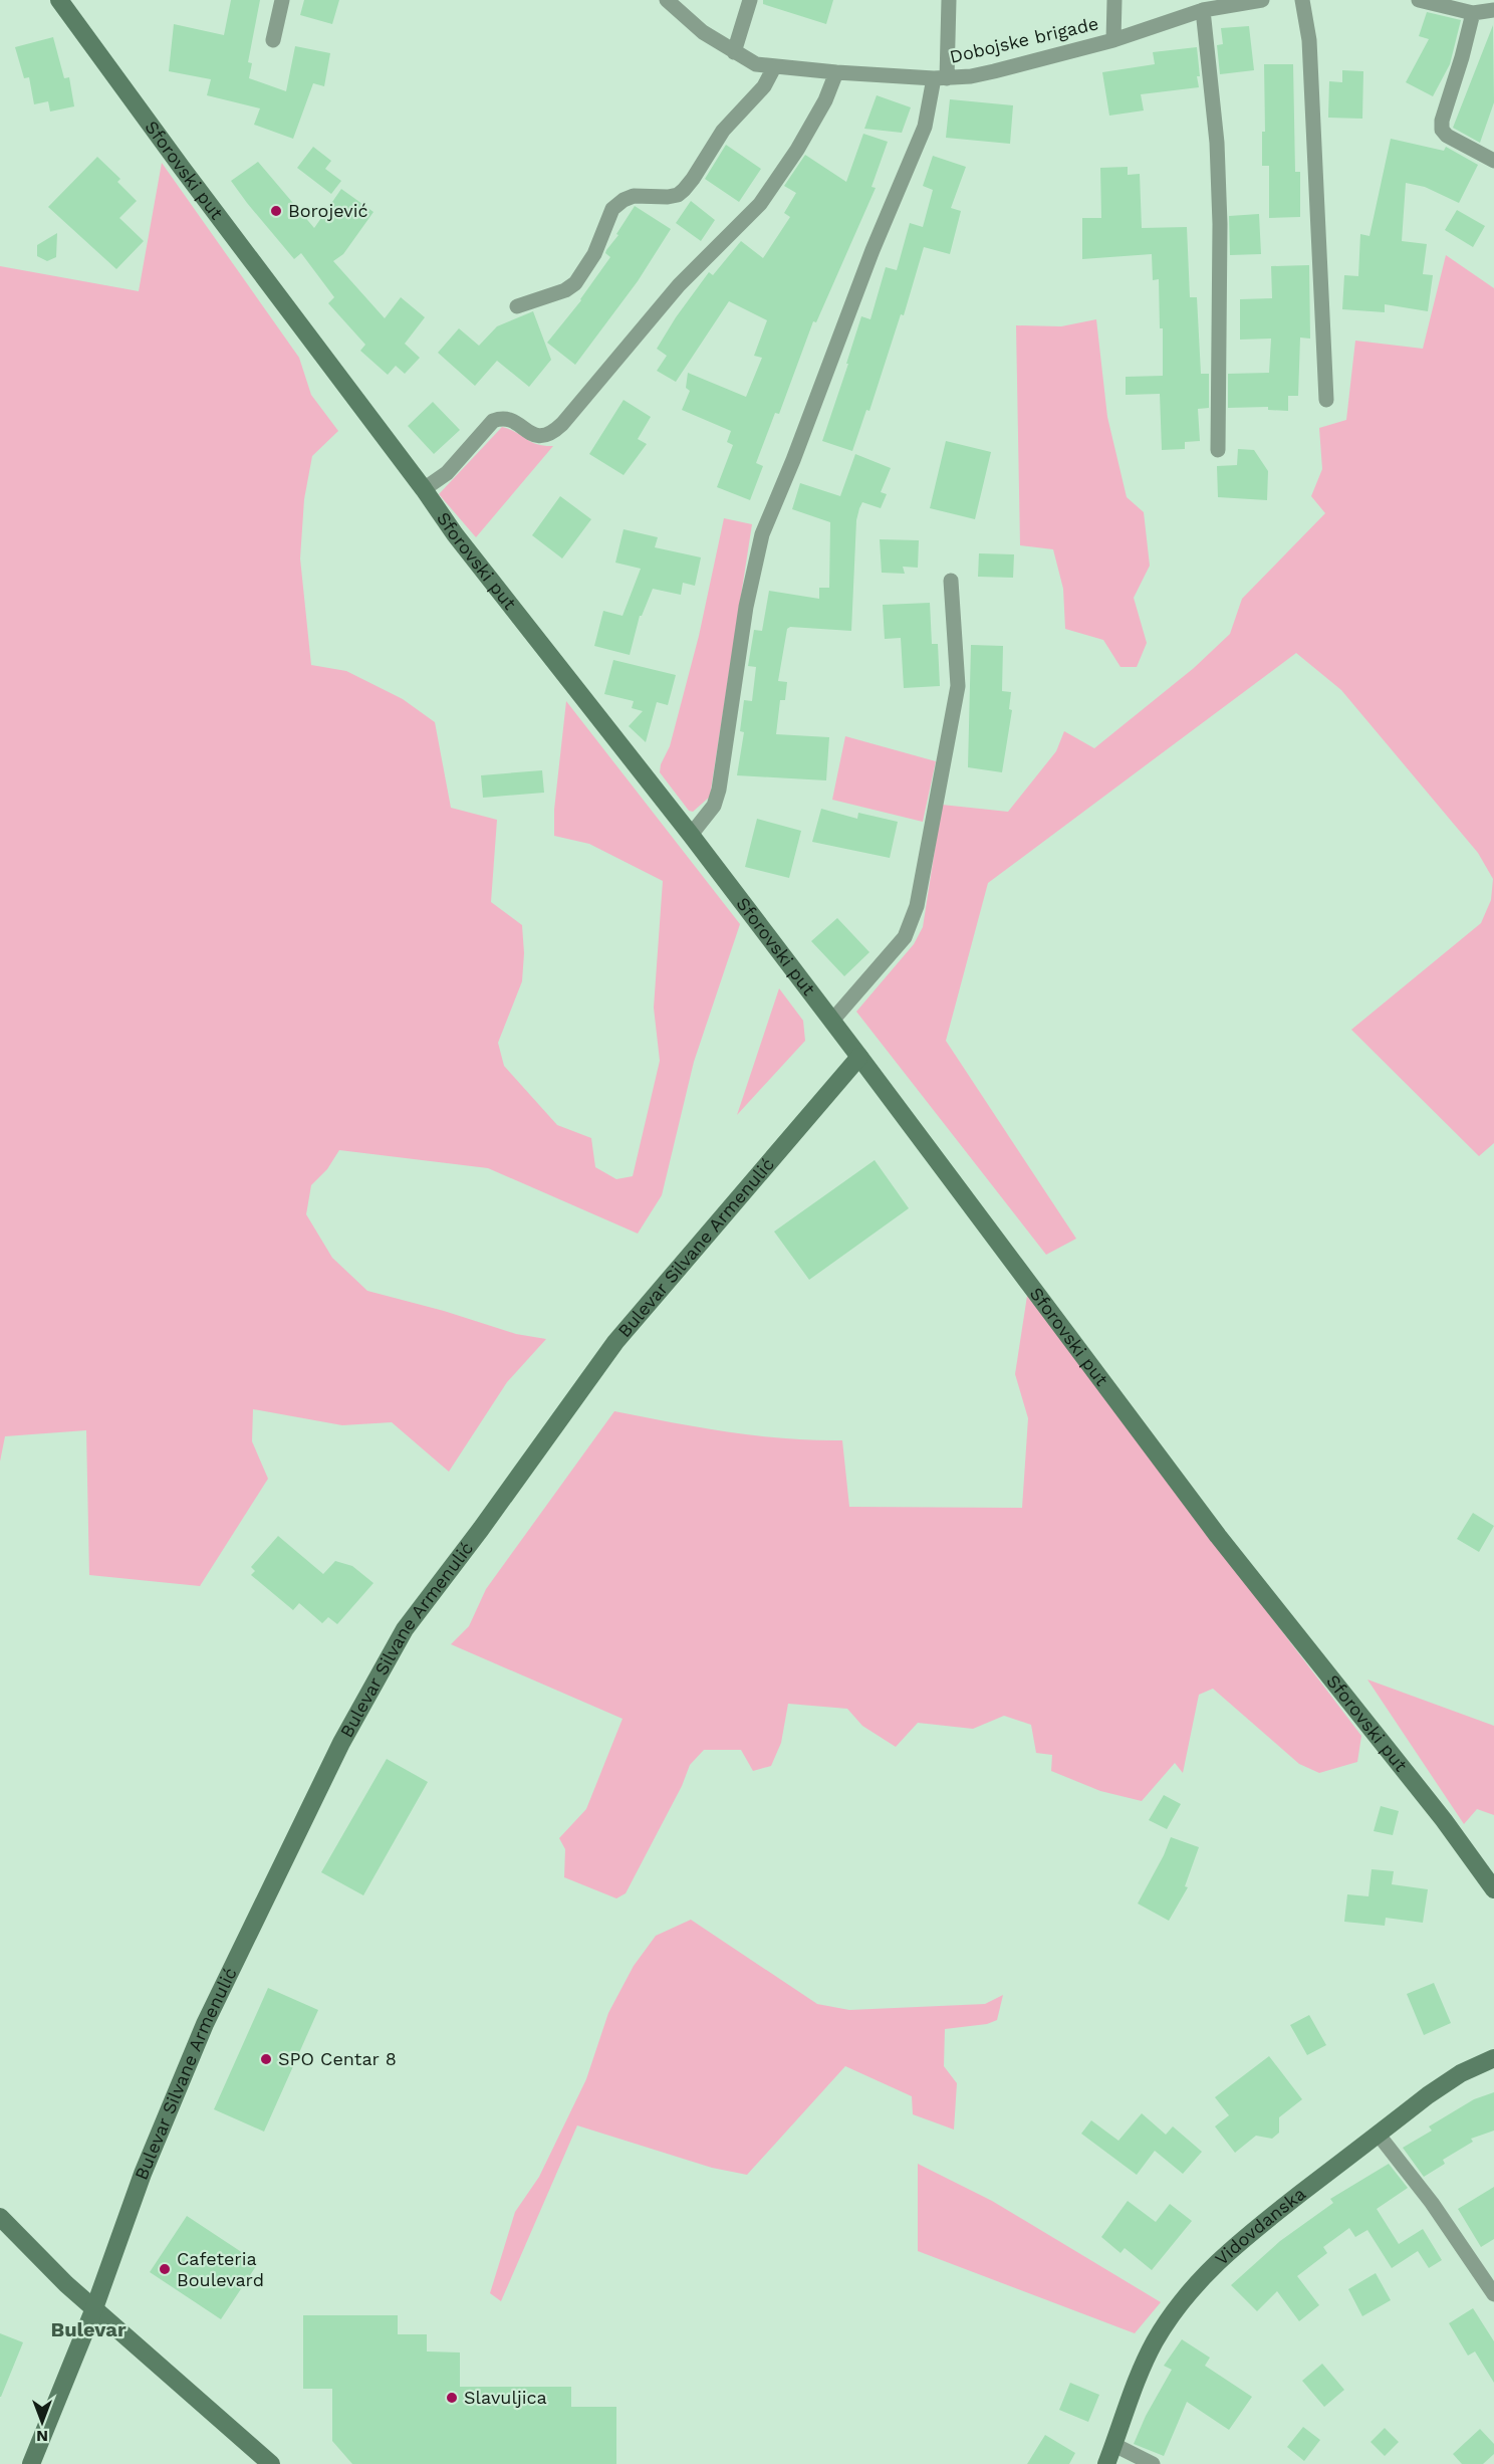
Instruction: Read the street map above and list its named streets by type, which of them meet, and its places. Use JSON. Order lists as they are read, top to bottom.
{
  "streets": {
    "street": [
      "Dobojske brigade",
      "Sforovski put",
      "Bulevar Silvane Armenulić",
      "Vidovdanska"
    ]
  },
  "crossings": [
    ["Sforovski put", "Bulevar Silvane Armenulić"]
  ],
  "districts": ["Bulevar"],
  "places": [
    "Borojević",
    "SPO Centar 8",
    "Cafeteria Boulevard",
    "Slavuljica"
  ],
  "north": "bottom"
}
